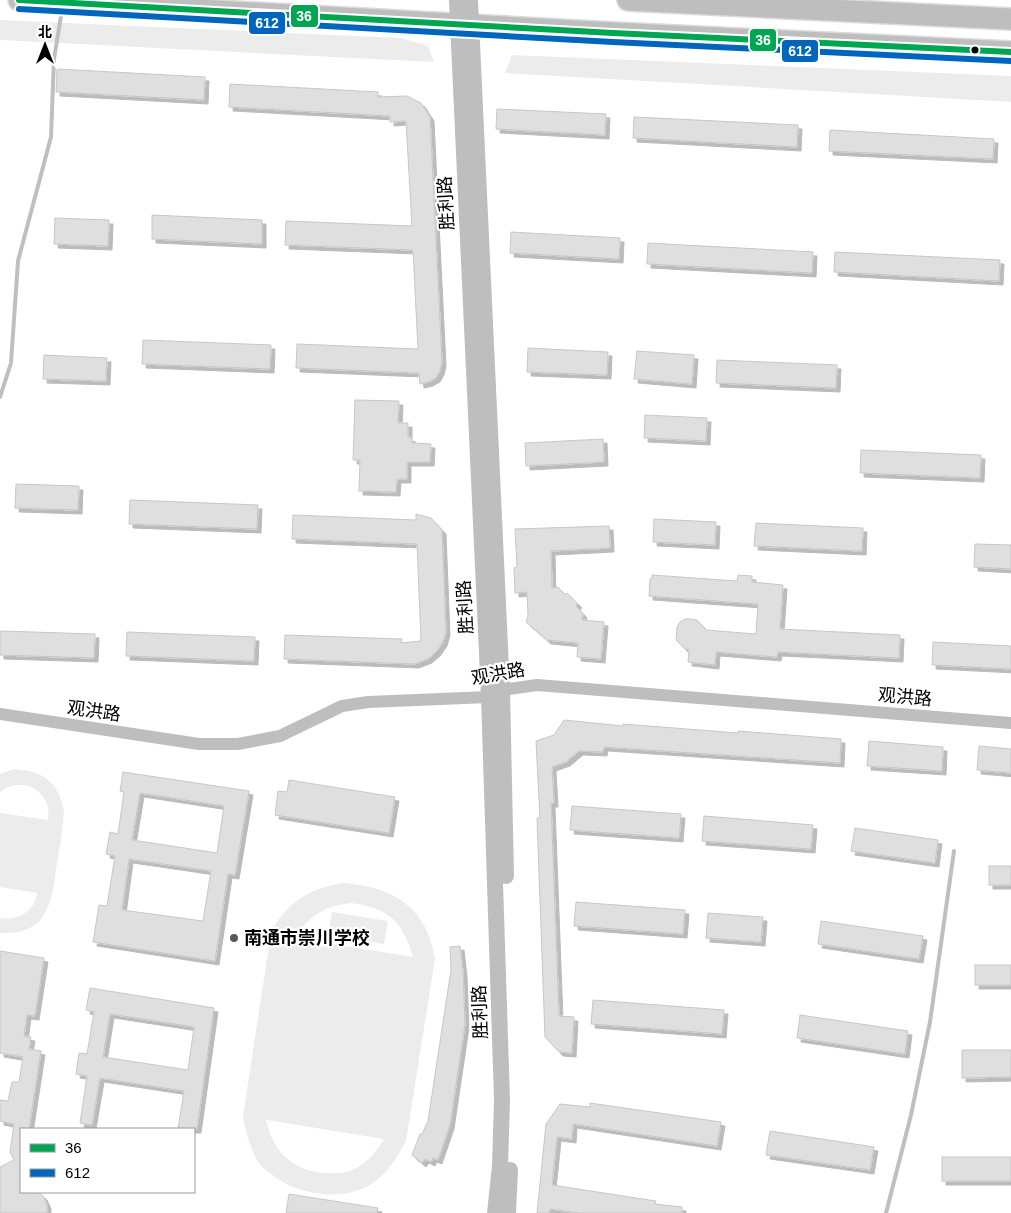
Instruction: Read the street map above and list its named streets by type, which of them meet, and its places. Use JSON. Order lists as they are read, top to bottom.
{
  "streets": {
    "street": ["胜利路", "观洪路"]
  },
  "crossings": [
    ["胜利路", "观洪路"]
  ],
  "places": ["南通市崇川学校"],
  "lines": ["transit line 36", "transit line 612"],
  "legend": ["36", "612"],
  "north": "top"
}
